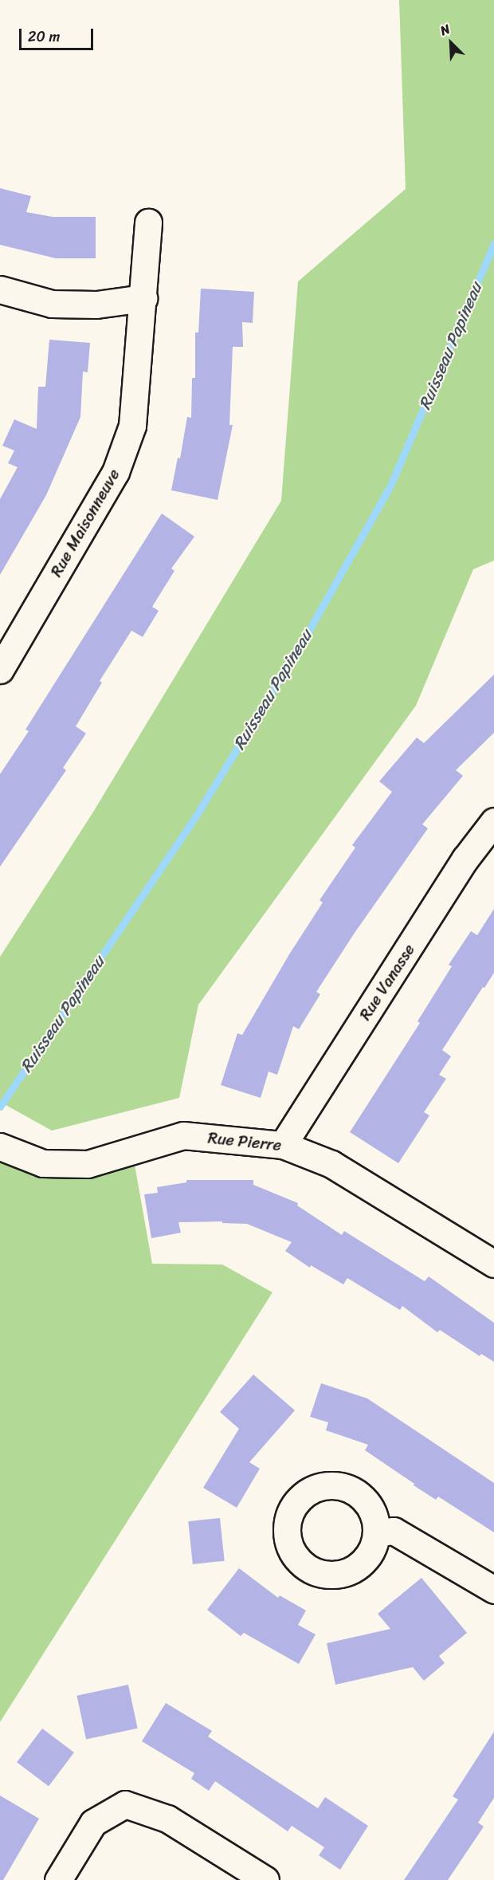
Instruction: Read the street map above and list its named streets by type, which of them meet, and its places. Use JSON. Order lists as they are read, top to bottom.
{
  "streets": {
    "street": ["Rue Maisonneuve", "Rue Vanasse", "Rue Pierre"]
  },
  "crossings": [
    ["Rue Vanasse", "Rue Pierre"]
  ],
  "water": ["Ruisseau Papineau"],
  "scale_bar": "20 m",
  "north": "top left"
}
